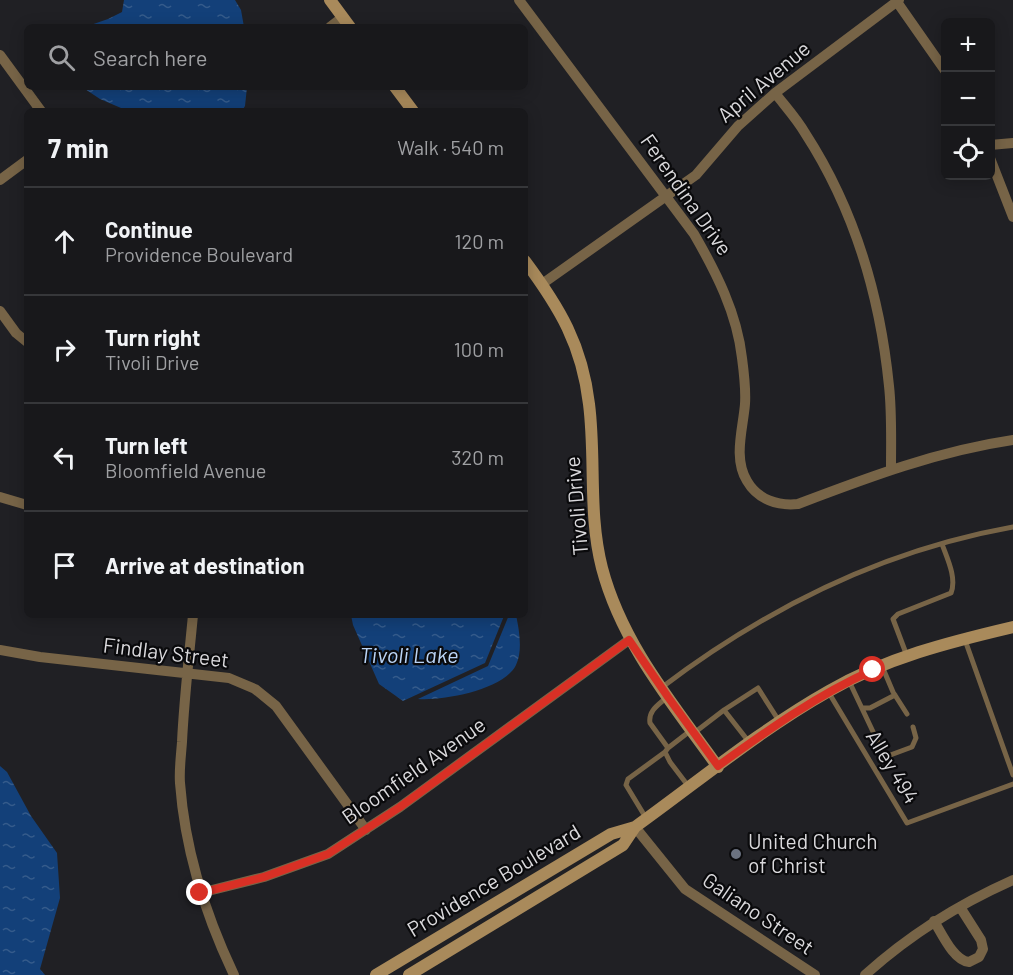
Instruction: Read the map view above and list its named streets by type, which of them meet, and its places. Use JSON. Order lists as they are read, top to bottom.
{
  "streets": {
    "main road": ["Tivoli Drive", "Providence Boulevard"],
    "street": [
      "April Avenue",
      "Ferendina Drive",
      "Findlay Street",
      "Bloomfield Avenue",
      "Galiano Street"
    ],
    "lane": ["Alley 494"]
  },
  "crossings": [
    ["April Avenue", "Ferendina Drive"],
    ["April Avenue", "Tivoli Drive"],
    ["Tivoli Drive", "Bloomfield Avenue"],
    ["Tivoli Drive", "Providence Boulevard"],
    ["Findlay Street", "Bloomfield Avenue"],
    ["Alley 494", "Providence Boulevard"],
    ["Providence Boulevard", "Galiano Street"]
  ],
  "water": ["Tivoli Lake"],
  "places": ["United Church of Christ"],
  "page": {
    "map_buttons": ["+", "−"],
    "search": "Search here",
    "heading": ["7 min", "Walk · 540 m"],
    "list": [
      ["Continue", "Providence Boulevard", "120 m"],
      ["Turn right", "Tivoli Drive", "100 m"],
      ["Turn left", "Bloomfield Avenue", "320 m"],
      "Arrive at destination"
    ]
  }
}
